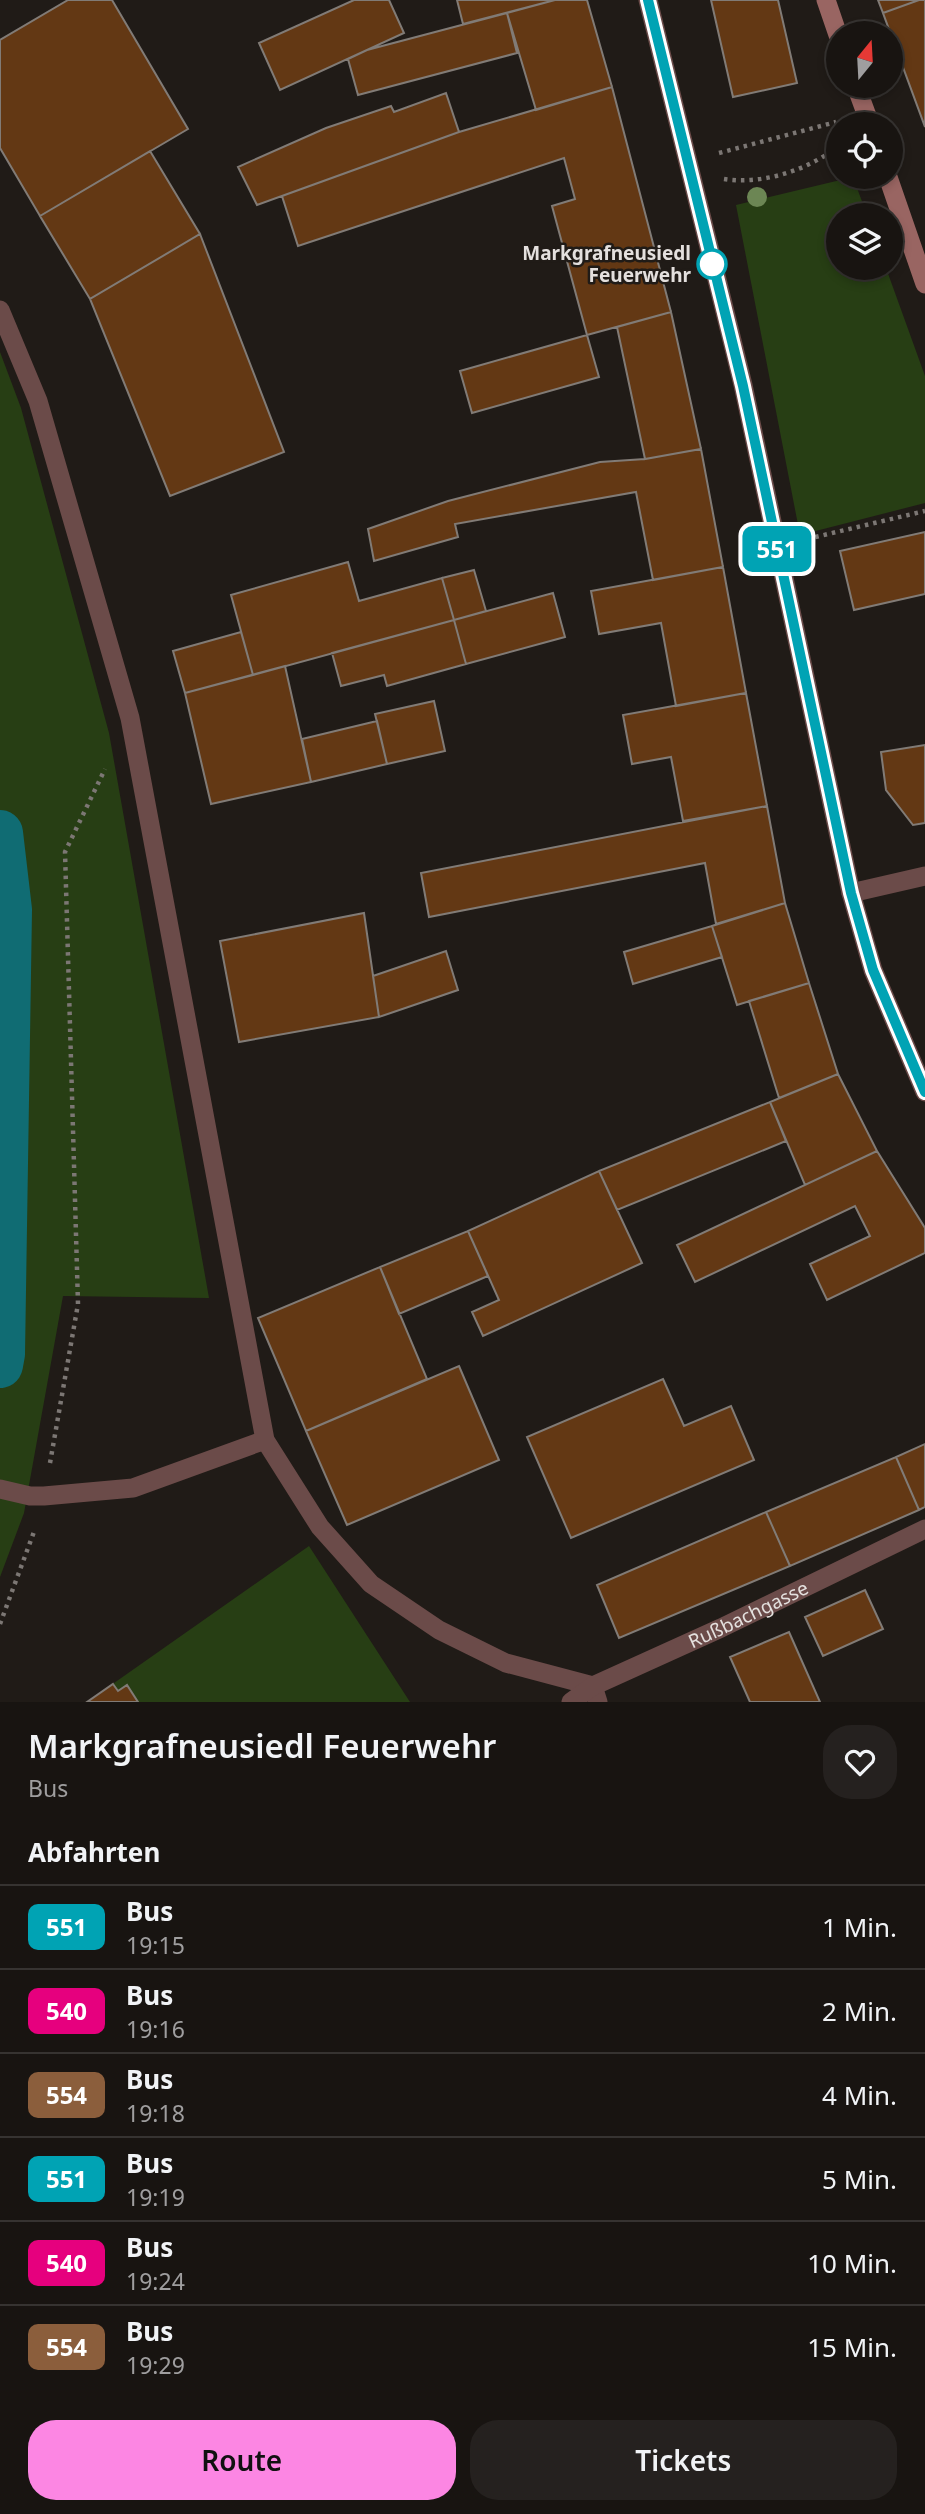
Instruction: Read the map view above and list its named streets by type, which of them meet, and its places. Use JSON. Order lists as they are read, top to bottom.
{
  "streets": {
    "street": ["Rußbachgasse"]
  },
  "places": ["Markgrafneusiedl Feuerwehr"],
  "lines": ["bus line 551"],
  "north": "top",
  "page": {
    "on_map": "551",
    "heading": [
      ["Markgrafneusiedl Feuerwehr", "Bus"],
      "Abfahrten"
    ],
    "list": [
      {
        "mark": "551",
        "name": "Bus",
        "note": "19:15",
        "value": "1 Min."
      },
      {
        "mark": "540",
        "name": "Bus",
        "note": "19:16",
        "value": "2 Min."
      },
      {
        "mark": "554",
        "name": "Bus",
        "note": "19:18",
        "value": "4 Min."
      },
      {
        "mark": "551",
        "name": "Bus",
        "note": "19:19",
        "value": "5 Min."
      },
      {
        "mark": "540",
        "name": "Bus",
        "note": "19:24",
        "value": "10 Min."
      },
      {
        "mark": "554",
        "name": "Bus",
        "note": "19:29",
        "value": "15 Min."
      }
    ],
    "buttons": ["Route", "Tickets"]
  }
}
